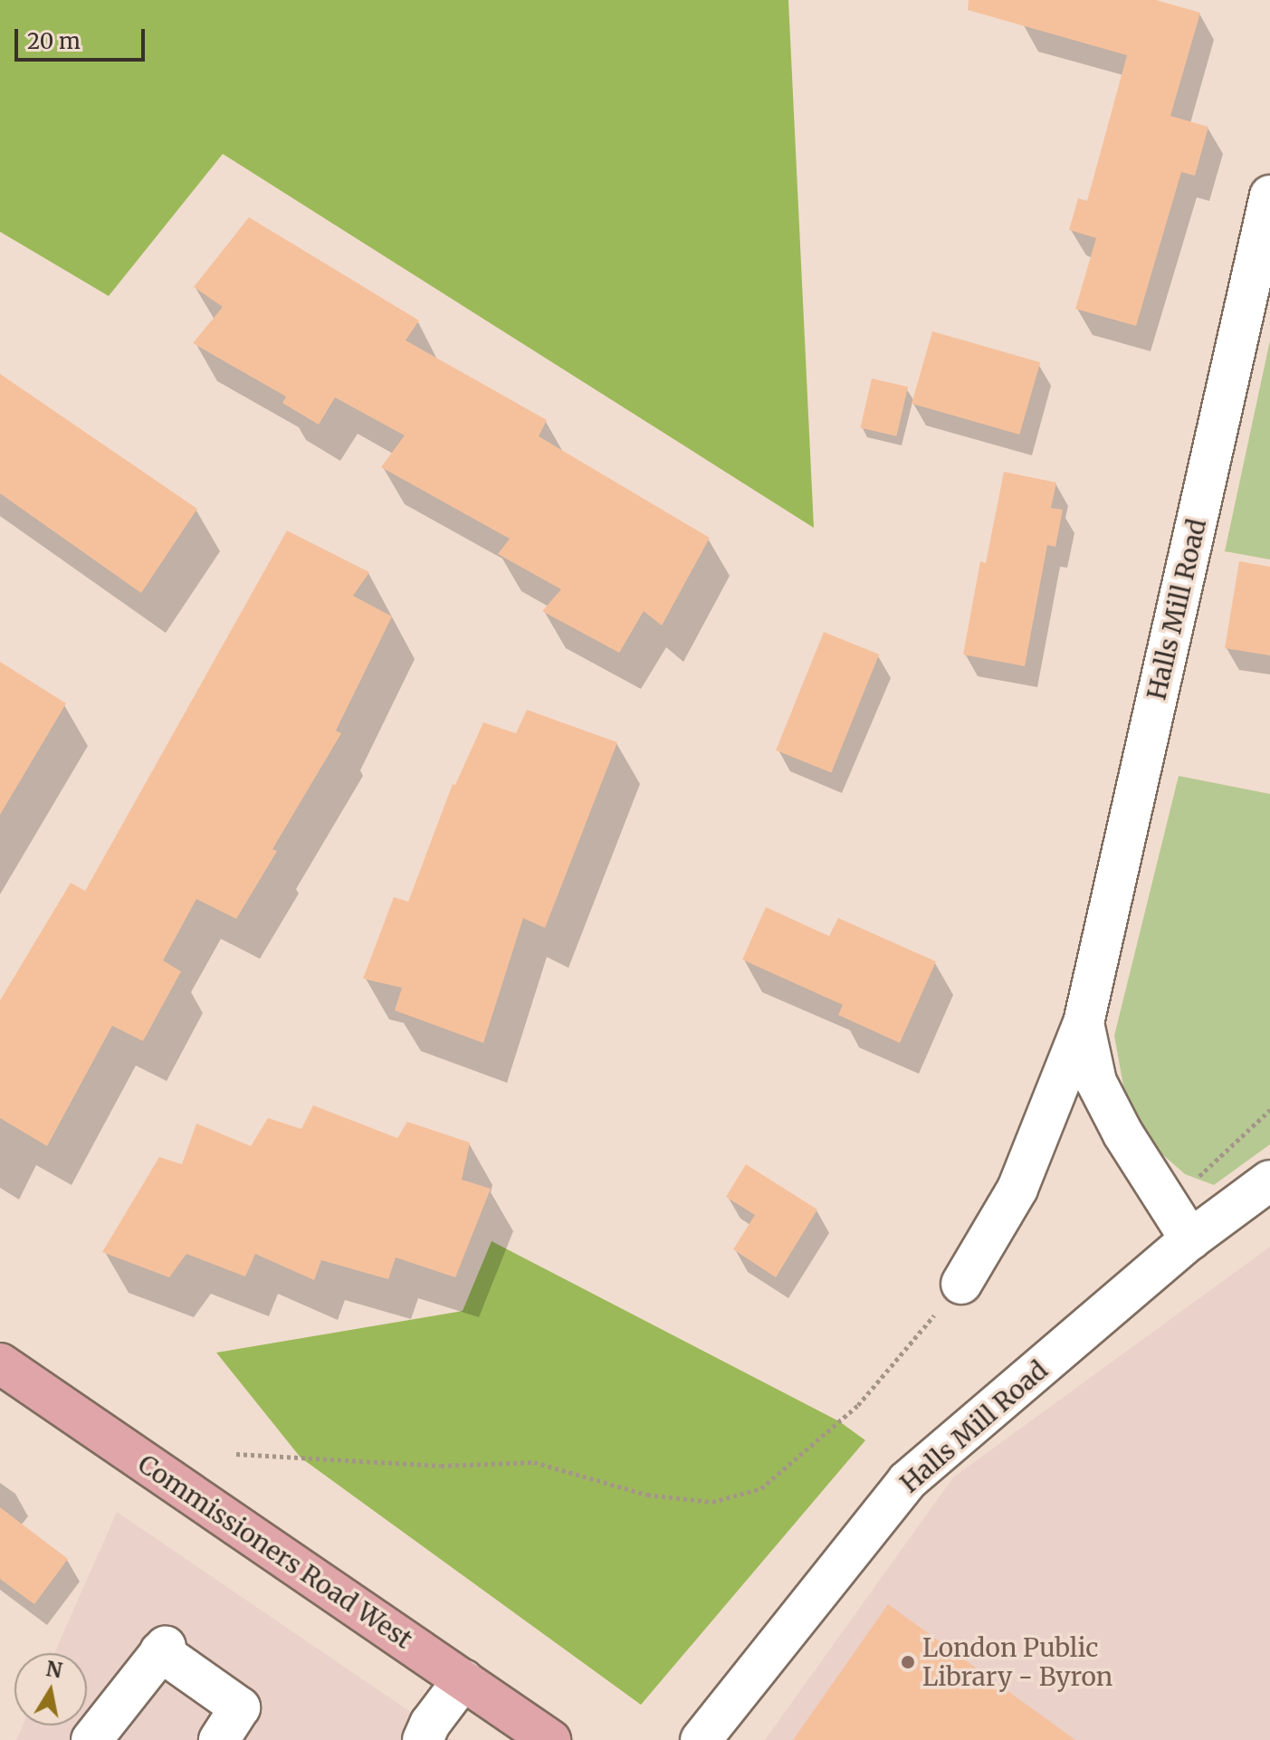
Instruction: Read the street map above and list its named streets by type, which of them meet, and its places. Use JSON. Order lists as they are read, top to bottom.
{
  "streets": {
    "main road": ["Commissioners Road West"],
    "street": ["Halls Mill Road"]
  },
  "places": ["London Public Library - Byron"],
  "scale_bar": "20 m",
  "north": "top"
}
